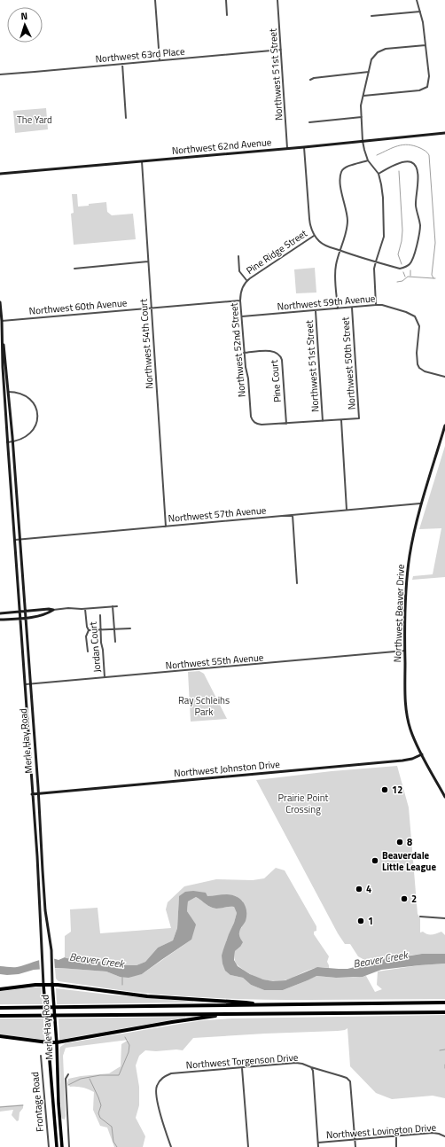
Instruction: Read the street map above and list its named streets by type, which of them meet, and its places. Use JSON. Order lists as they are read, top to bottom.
{
  "streets": {
    "main road": [
      "Northwest 62nd Avenue",
      "Northwest Beaver Drive",
      "Merle Hay Road",
      "Northwest Johnston Drive"
    ],
    "street": [
      "Northwest 63rd Place",
      "Northwest 51st Street",
      "Pine Ridge Street",
      "Northwest 59th Avenue",
      "Northwest 60th Avenue",
      "Northwest 54th Court",
      "Northwest 52nd Street",
      "Northwest 50th Street",
      "Pine Court",
      "Northwest 57th Avenue",
      "Jordan Court",
      "Northwest 55th Avenue",
      "Northwest Torgenson Drive",
      "Frontage Road",
      "Northwest Lovington Drive"
    ]
  },
  "crossings": [
    ["Northwest 63rd Place", "Northwest 51st Street"],
    ["Northwest 51st Street", "Northwest 62nd Avenue"],
    ["Northwest 51st Street", "Northwest 59th Avenue"],
    ["Northwest 62nd Avenue", "Northwest 54th Court"],
    ["Pine Ridge Street", "Northwest 52nd Street"],
    ["Northwest 59th Avenue", "Northwest 52nd Street"],
    ["Northwest 59th Avenue", "Northwest 50th Street"],
    ["Northwest 60th Avenue", "Northwest 54th Court"],
    ["Northwest 60th Avenue", "Northwest 52nd Street"],
    ["Northwest 60th Avenue", "Merle Hay Road"],
    ["Northwest 54th Court", "Northwest 57th Avenue"],
    ["Northwest 52nd Street", "Pine Court"],
    ["Northwest 50th Street", "Northwest 57th Avenue"],
    ["Northwest 57th Avenue", "Northwest Beaver Drive"],
    ["Northwest 57th Avenue", "Merle Hay Road"],
    ["Northwest Beaver Drive", "Northwest 55th Avenue"],
    ["Northwest Beaver Drive", "Northwest Johnston Drive"],
    ["Jordan Court", "Northwest 55th Avenue"],
    ["Northwest 55th Avenue", "Merle Hay Road"],
    ["Merle Hay Road", "Northwest Johnston Drive"],
    ["Northwest Torgenson Drive", "Northwest Lovington Drive"]
  ],
  "water": ["Beaver Creek"],
  "parks": ["The Yard", "Ray Schleihs Park", "Prairie Point Crossing"],
  "places": [
    "12",
    "8",
    "Beaverdale Little League",
    "4",
    "2",
    "1"
  ],
  "north": "top"
}
